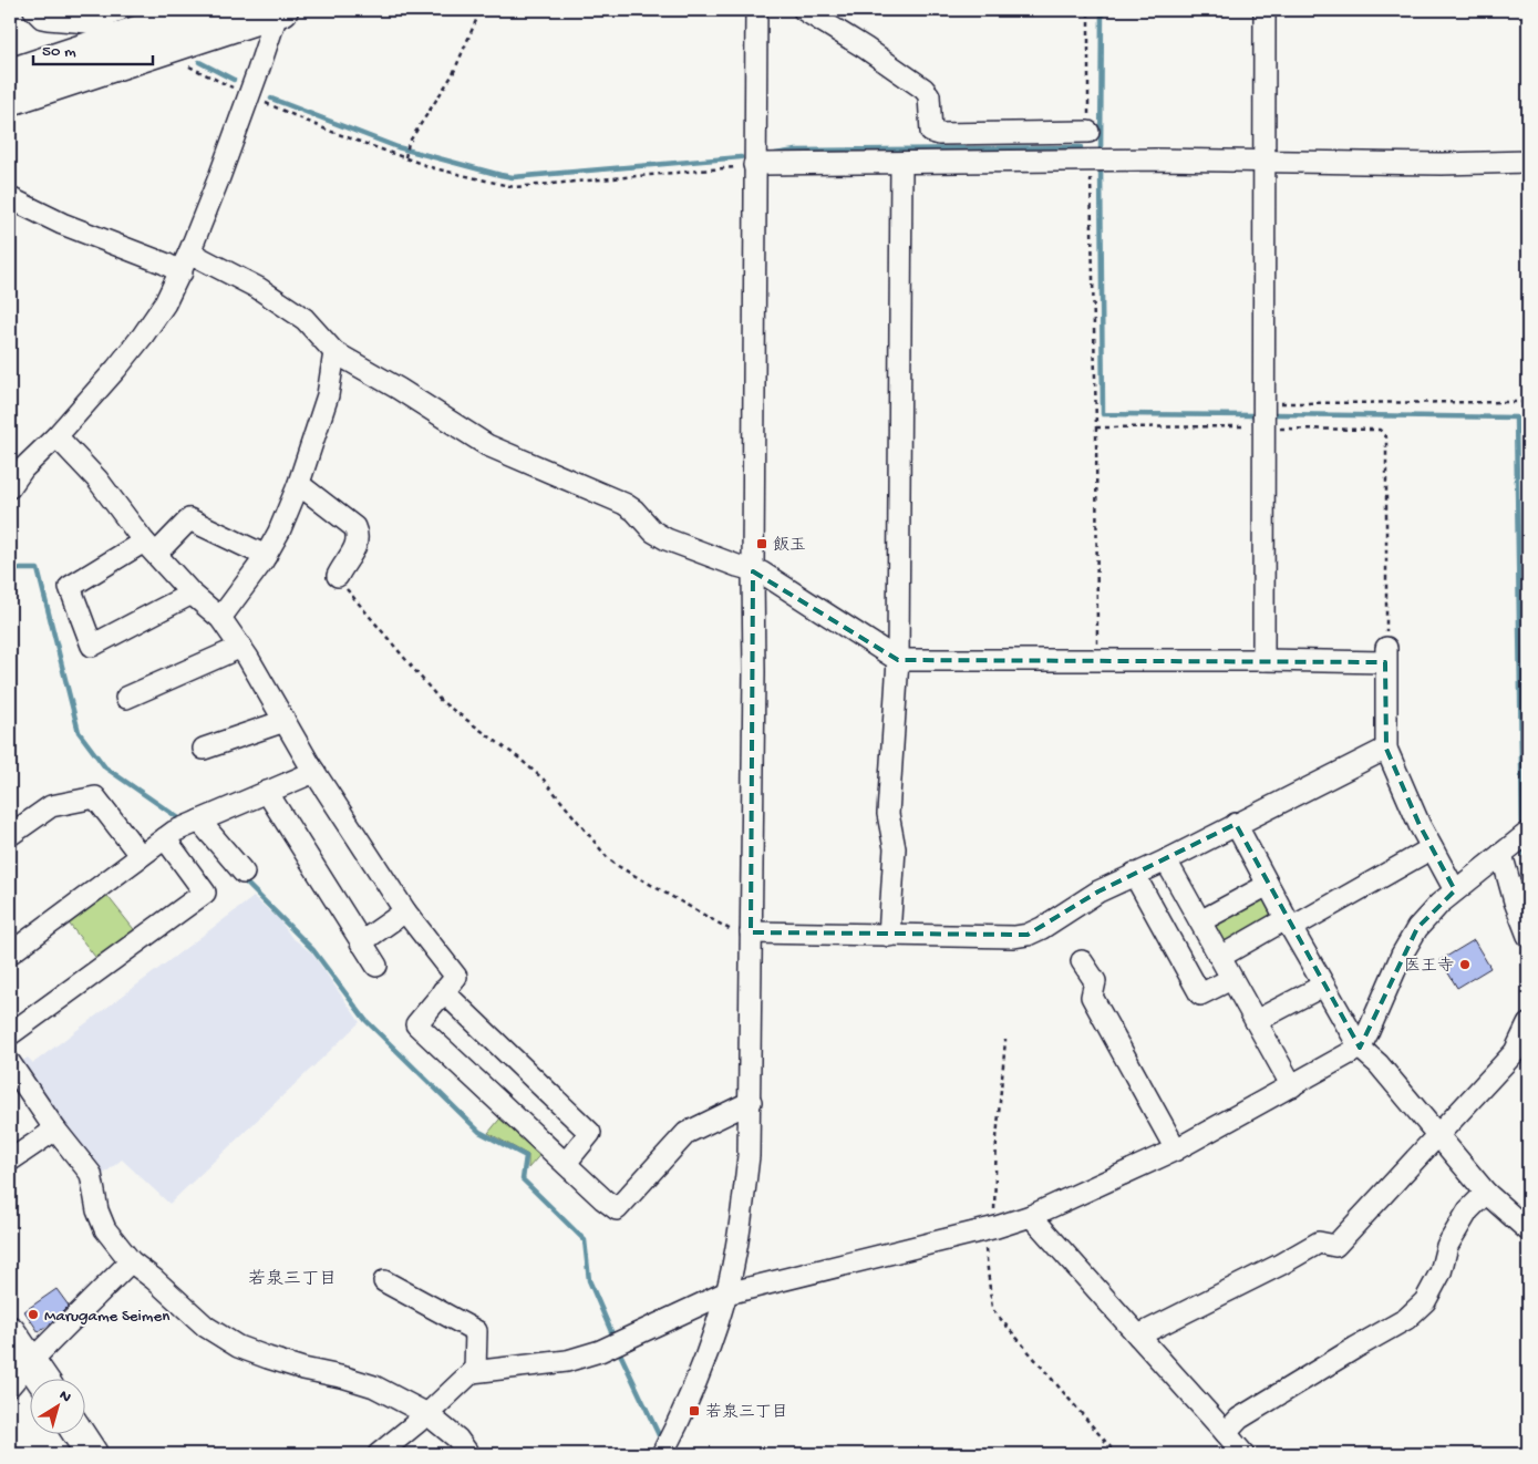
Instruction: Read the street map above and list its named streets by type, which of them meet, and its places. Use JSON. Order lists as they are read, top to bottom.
{
  "districts": ["若泉三丁目"],
  "places": {
    "transit": ["飯玉", "若泉三丁目"],
    "other": ["医王寺", "Marugame Seimen"]
  },
  "scale_bar": "50 m",
  "north": "top right"
}
